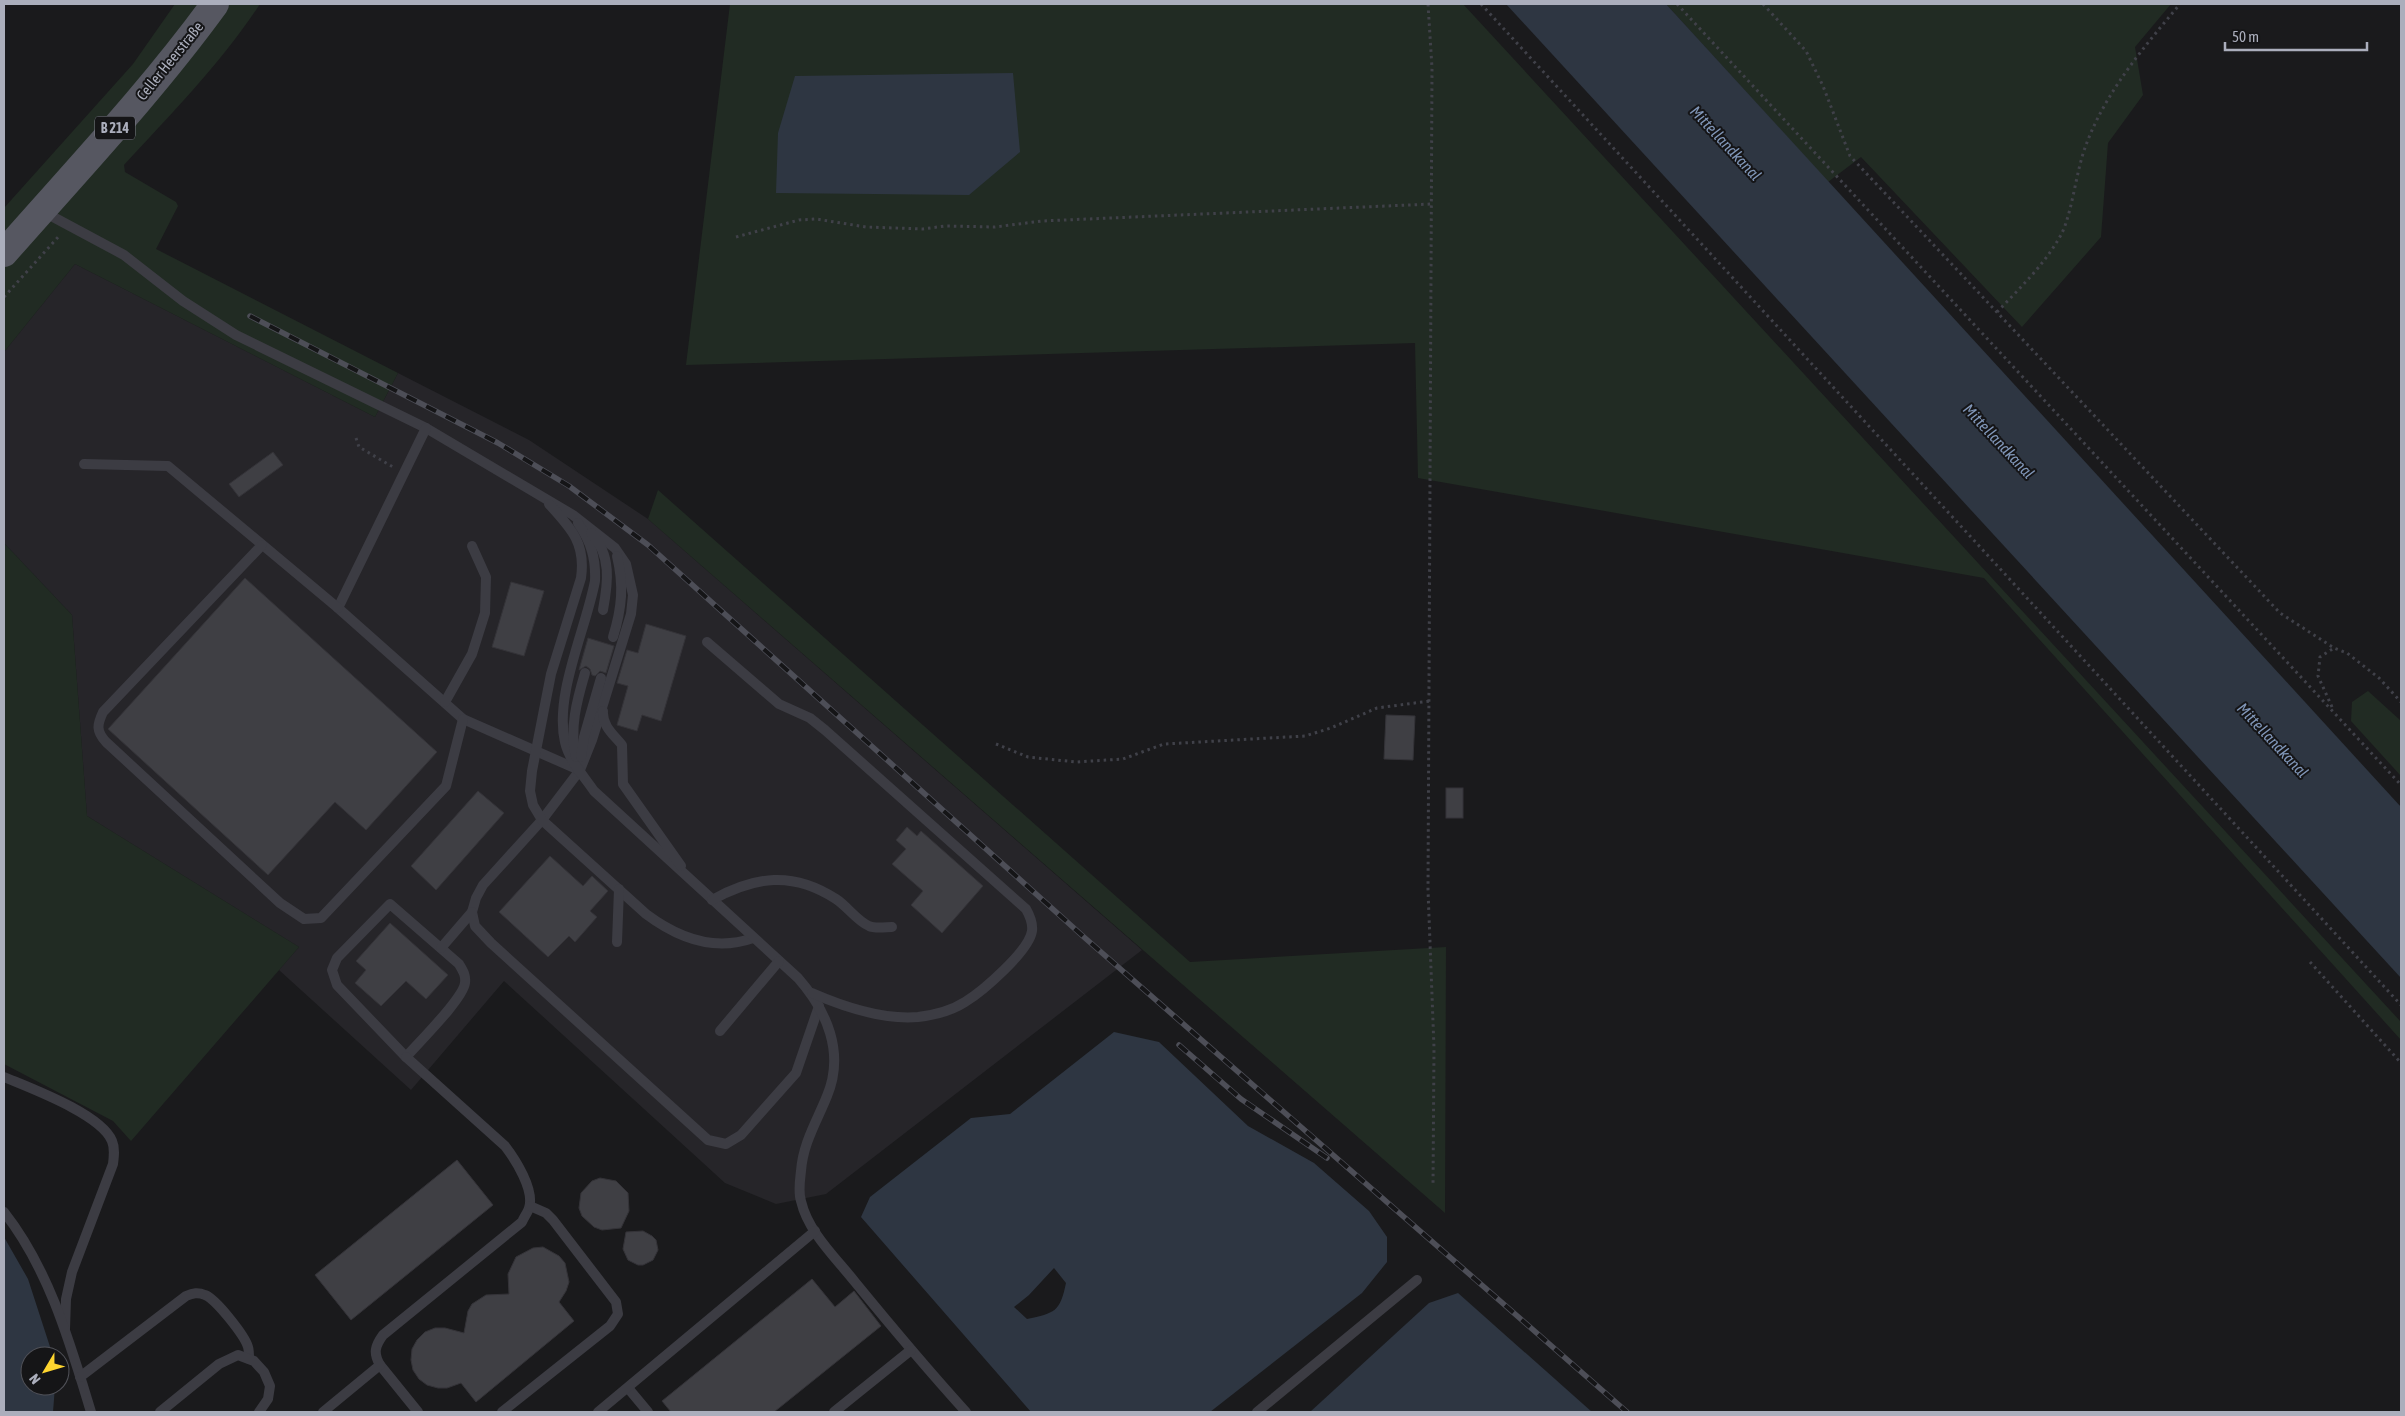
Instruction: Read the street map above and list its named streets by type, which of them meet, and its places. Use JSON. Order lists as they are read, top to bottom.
{
  "streets": {
    "main road": ["Celler Heerstraße", "B 214"]
  },
  "water": ["Mittellandkanal"],
  "scale_bar": "50 m",
  "north": "bottom left"
}
